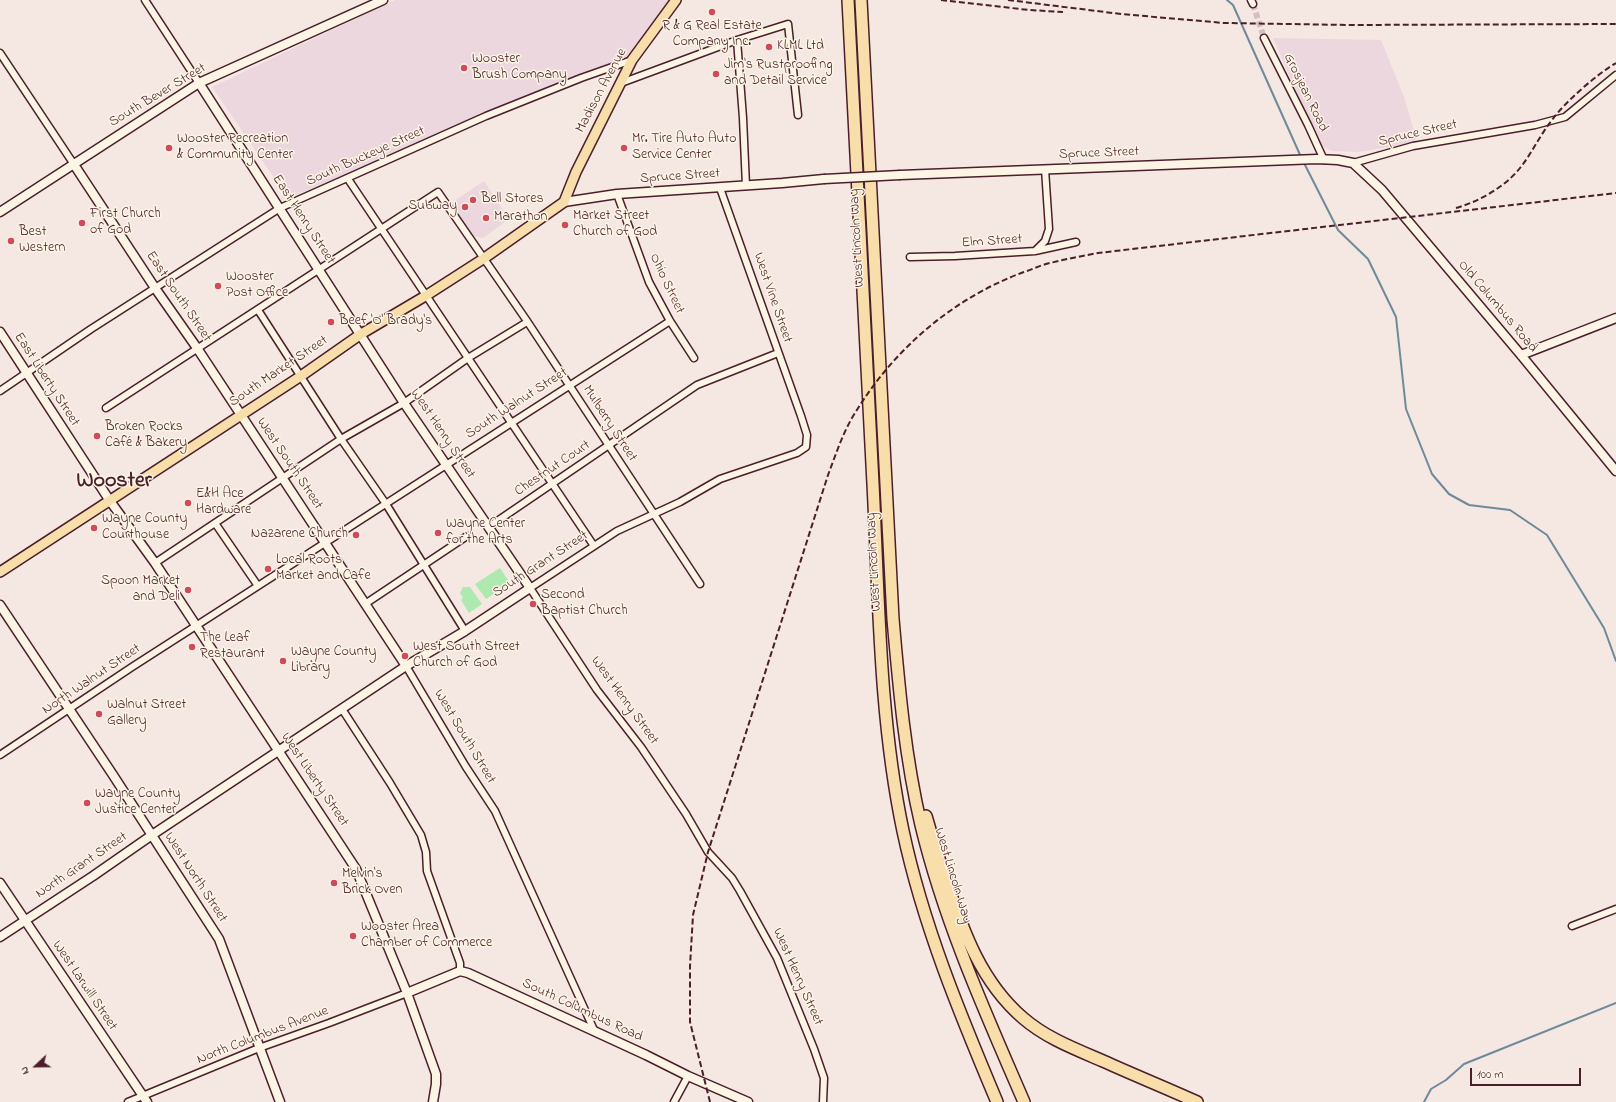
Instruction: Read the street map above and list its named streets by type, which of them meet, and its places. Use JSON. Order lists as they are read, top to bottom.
{
  "streets": {
    "highway": ["West Lincoln Way"],
    "main road": [
      "Madison Avenue",
      "South Bever Street",
      "Spruce Street",
      "East Henry Street",
      "East South Street",
      "Old Columbus Road",
      "South Market Street",
      "East Liberty Street",
      "West Henry Street",
      "West South Street",
      "South Grant Street",
      "West Liberty Street",
      "North Grant Street",
      "West North Street",
      "West Larwill Street",
      "South Columbus Road"
    ],
    "street": [
      "Grosjean Road",
      "South Buckeye Street",
      "Elm Street",
      "Ohio Street",
      "West Vine Street",
      "South Walnut Street",
      "Mulberry Street",
      "Chestnut Court",
      "North Walnut Street",
      "North Columbus Avenue"
    ]
  },
  "crossings": [
    ["Madison Avenue", "Spruce Street"],
    ["Madison Avenue", "South Buckeye Street"],
    ["Madison Avenue", "South Market Street"],
    ["Grosjean Road", "Spruce Street"],
    ["South Bever Street", "East Henry Street"],
    ["South Bever Street", "East South Street"],
    ["Spruce Street", "Ohio Street"],
    ["Spruce Street", "West Vine Street"],
    ["Spruce Street", "Old Columbus Road"],
    ["Spruce Street", "South Market Street"],
    ["South Buckeye Street", "East Henry Street"],
    ["South Buckeye Street", "East South Street"],
    ["South Buckeye Street", "East Liberty Street"],
    ["East Henry Street", "South Market Street"],
    ["East Henry Street", "West Henry Street"],
    ["Ohio Street", "South Walnut Street"],
    ["East South Street", "South Market Street"],
    ["East South Street", "West South Street"],
    ["West Vine Street", "Chestnut Court"],
    ["West Vine Street", "South Grant Street"],
    ["South Market Street", "East Liberty Street"],
    ["South Market Street", "Mulberry Street"],
    ["South Market Street", "West Henry Street"],
    ["South Market Street", "West South Street"],
    ["South Market Street", "West Liberty Street"],
    ["East Liberty Street", "West Liberty Street"],
    ["South Walnut Street", "Mulberry Street"],
    ["South Walnut Street", "West Henry Street"],
    ["South Walnut Street", "West South Street"],
    ["South Walnut Street", "North Walnut Street"],
    ["South Walnut Street", "West Liberty Street"],
    ["Mulberry Street", "Chestnut Court"],
    ["Mulberry Street", "South Grant Street"],
    ["West Henry Street", "Chestnut Court"],
    ["West Henry Street", "South Grant Street"],
    ["West South Street", "South Grant Street"],
    ["West South Street", "South Columbus Road"],
    ["South Grant Street", "West Liberty Street"],
    ["South Grant Street", "North Grant Street"],
    ["North Walnut Street", "West Liberty Street"],
    ["North Walnut Street", "West North Street"],
    ["West Liberty Street", "North Grant Street"],
    ["West Liberty Street", "North Columbus Avenue"],
    ["North Grant Street", "West North Street"],
    ["North Grant Street", "West Larwill Street"],
    ["West North Street", "North Columbus Avenue"],
    ["West Larwill Street", "North Columbus Avenue"]
  ],
  "districts": ["Wooster"],
  "places": [
    "R & G Real Estate Company Inc.",
    "KLML Ltd",
    "Wooster Brush Company",
    "Jim's Rustproofing and Detail Service",
    "Wooster Recreation & Community Center",
    "Mr. Tire Auto Auto Service Center",
    "Bell Stores",
    "Subway",
    "Marathon",
    "First Church of God",
    "Market Street Church of God",
    "Best Western",
    "Wooster Post Office",
    "Beef 'O' Brady's",
    "Broken Rocks Café & Bakery",
    "E&H Ace Hardware",
    "Wayne County Courthouse",
    "Wayne Center for the Arts",
    "Nazarene Church",
    "Local Roots Market and Cafe",
    "Spoon Market and Deli",
    "Second Baptist Church",
    "The Leaf Restaurant",
    "West South Street Church of God",
    "Wayne County Library",
    "Walnut Street Gallery",
    "Wayne County Justice Center",
    "Melvin's Brick Oven",
    "Wooster Area Chamber of Commerce"
  ],
  "scale_bar": "100 m",
  "north": "left"
}
